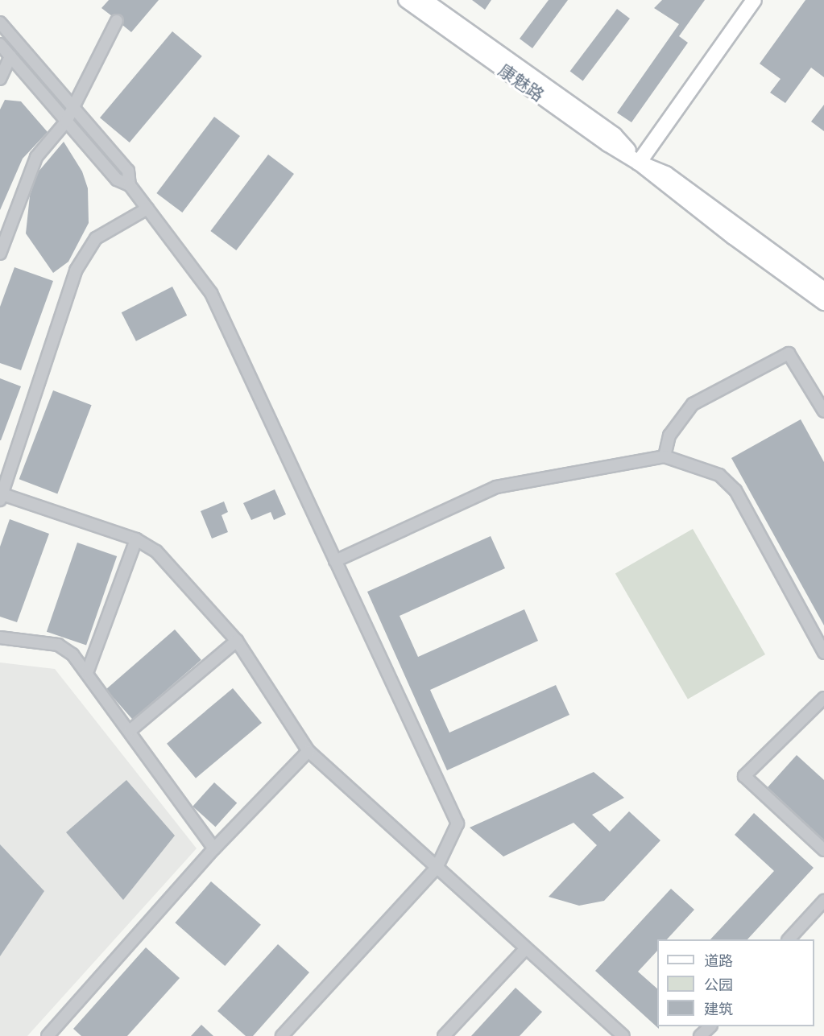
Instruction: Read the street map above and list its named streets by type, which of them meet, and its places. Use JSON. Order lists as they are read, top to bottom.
{
  "streets": {
    "main road": ["康魅路"]
  },
  "legend": ["道路", "公园", "建筑"]
}
